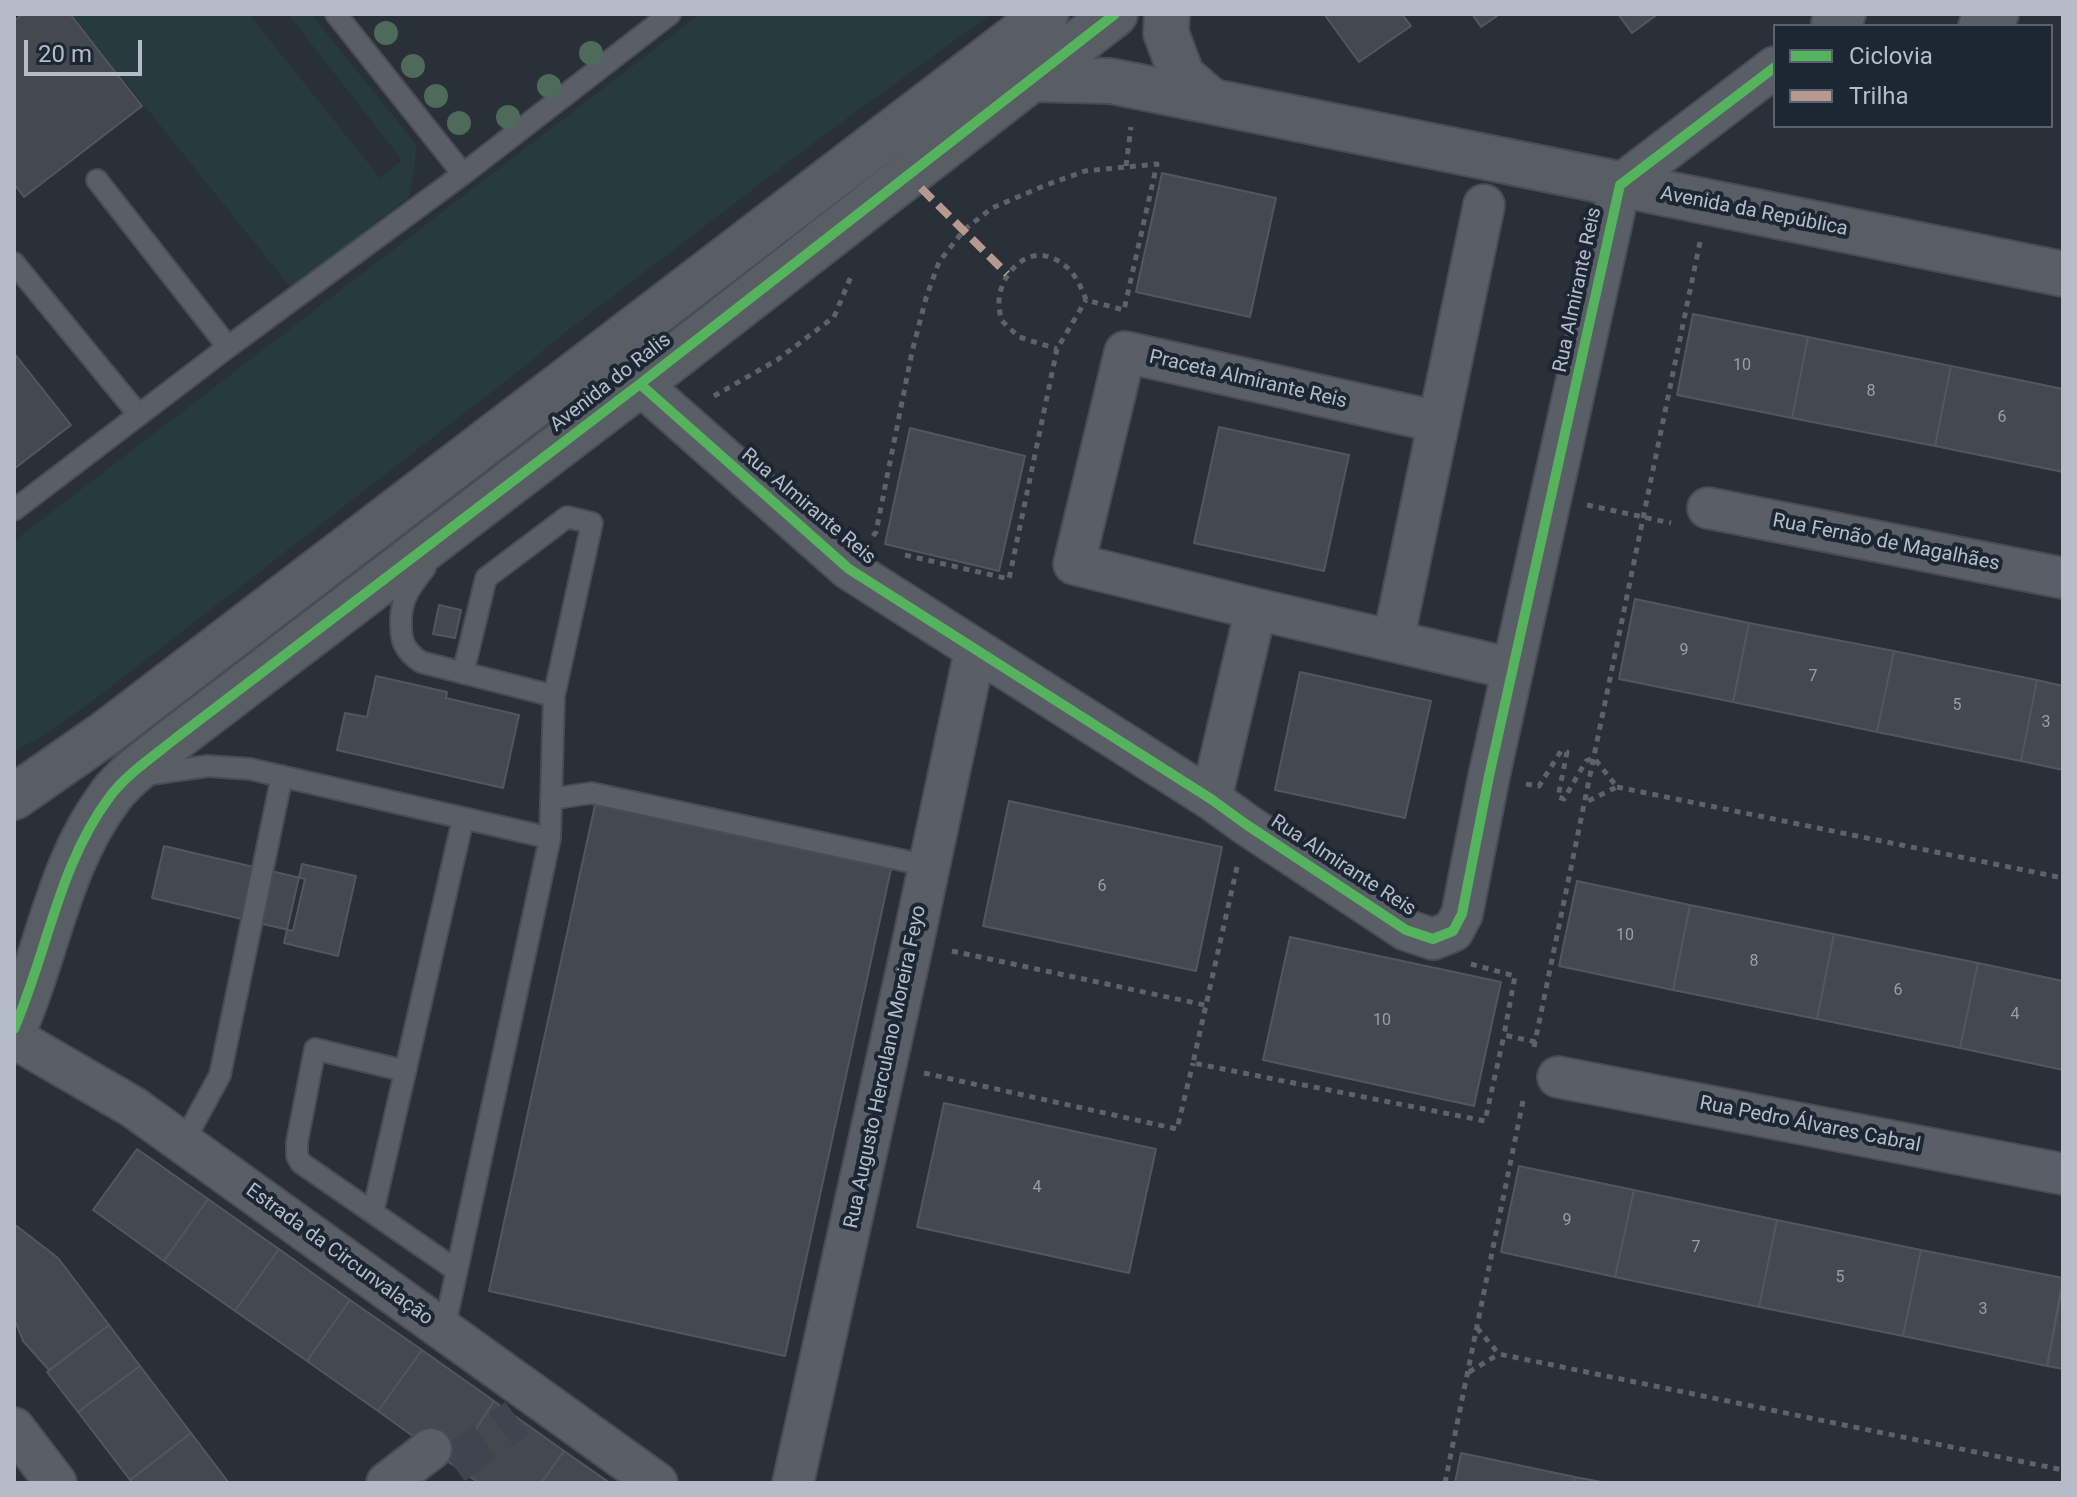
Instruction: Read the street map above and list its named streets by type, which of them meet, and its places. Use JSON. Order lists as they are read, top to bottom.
{
  "streets": {
    "street": [
      "Avenida da República",
      "Rua Almirante Reis",
      "Praceta Almirante Reis",
      "Avenida do Ralis",
      "Rua Fernão de Magalhães",
      "Rua Augusto Herculano Moreira Feyo",
      "Rua Pedro Álvares Cabral",
      "Estrada da Circunvalação"
    ]
  },
  "crossings": [
    ["Avenida da República", "Rua Almirante Reis"],
    ["Avenida da República", "Avenida do Ralis"],
    ["Rua Almirante Reis", "Praceta Almirante Reis"],
    ["Rua Almirante Reis", "Avenida do Ralis"],
    ["Rua Almirante Reis", "Rua Augusto Herculano Moreira Feyo"]
  ],
  "house_numbers": [
    "10",
    "8",
    "6",
    "9",
    "7",
    "5",
    "3",
    "6",
    "10",
    "8",
    "6",
    "4",
    "10",
    "4",
    "9",
    "7",
    "5",
    "3"
  ],
  "legend": ["Ciclovia", "Trilha"],
  "scale_bar": "20 m"
}
